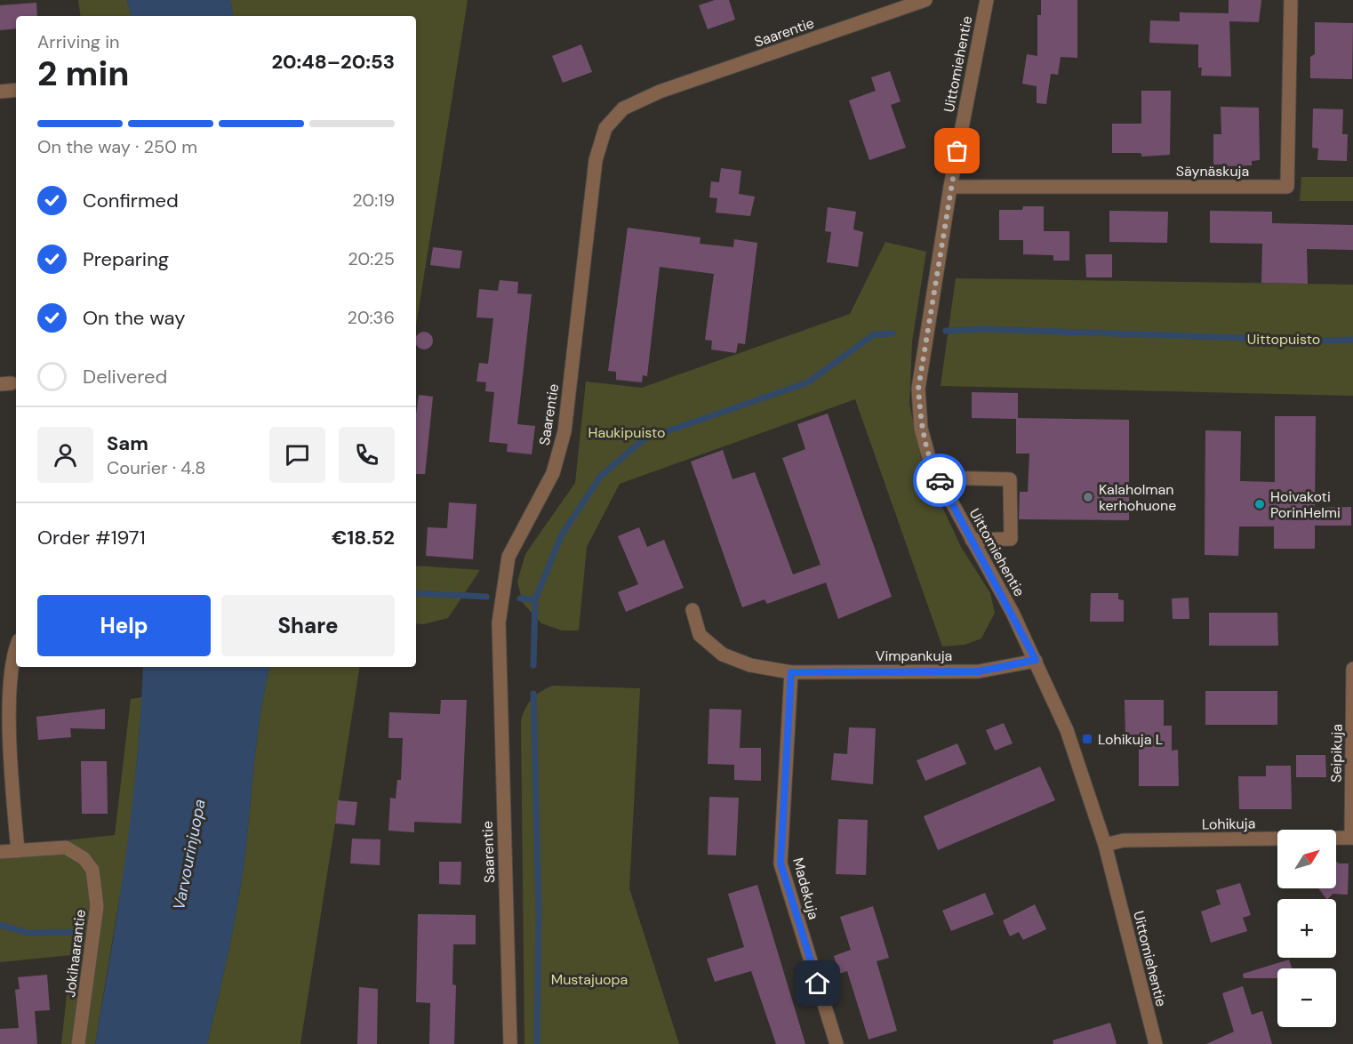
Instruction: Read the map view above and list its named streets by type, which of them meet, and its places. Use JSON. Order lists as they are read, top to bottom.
{
  "streets": {
    "street": [
      "Saarentie",
      "Uittomiehentie",
      "Säynäskuja",
      "Vimpankuja",
      "Seipikuja",
      "Lohikuja",
      "Madekuja",
      "Jokihaarantie"
    ]
  },
  "crossings": [
    ["Uittomiehentie", "Säynäskuja"],
    ["Uittomiehentie", "Vimpankuja"],
    ["Uittomiehentie", "Lohikuja"],
    ["Vimpankuja", "Madekuja"],
    ["Seipikuja", "Lohikuja"]
  ],
  "water": ["Varvourinjuopa"],
  "parks": ["Uittopuisto", "Haukipuisto", "Mustajuopa"],
  "places": {
    "other": ["Kalaholman kerhohuone", "Hoivakoti PorinHelmi"],
    "transit": ["Lohikuja L"]
  },
  "north": "top right",
  "page": {
    "heading": ["2 min", "Arriving in", "20:48–20:53"],
    "panel": [
      "Sam",
      "Courier · 4.8",
      "Order #1971",
      "€18.52"
    ],
    "bar": "On the way · 250 m",
    "list": [
      ["Confirmed", "20:19"],
      ["Preparing", "20:25"],
      ["On the way", "20:36"],
      "Delivered"
    ],
    "buttons": ["Help", "Share"],
    "map_buttons": ["+", "−"]
  }
}
